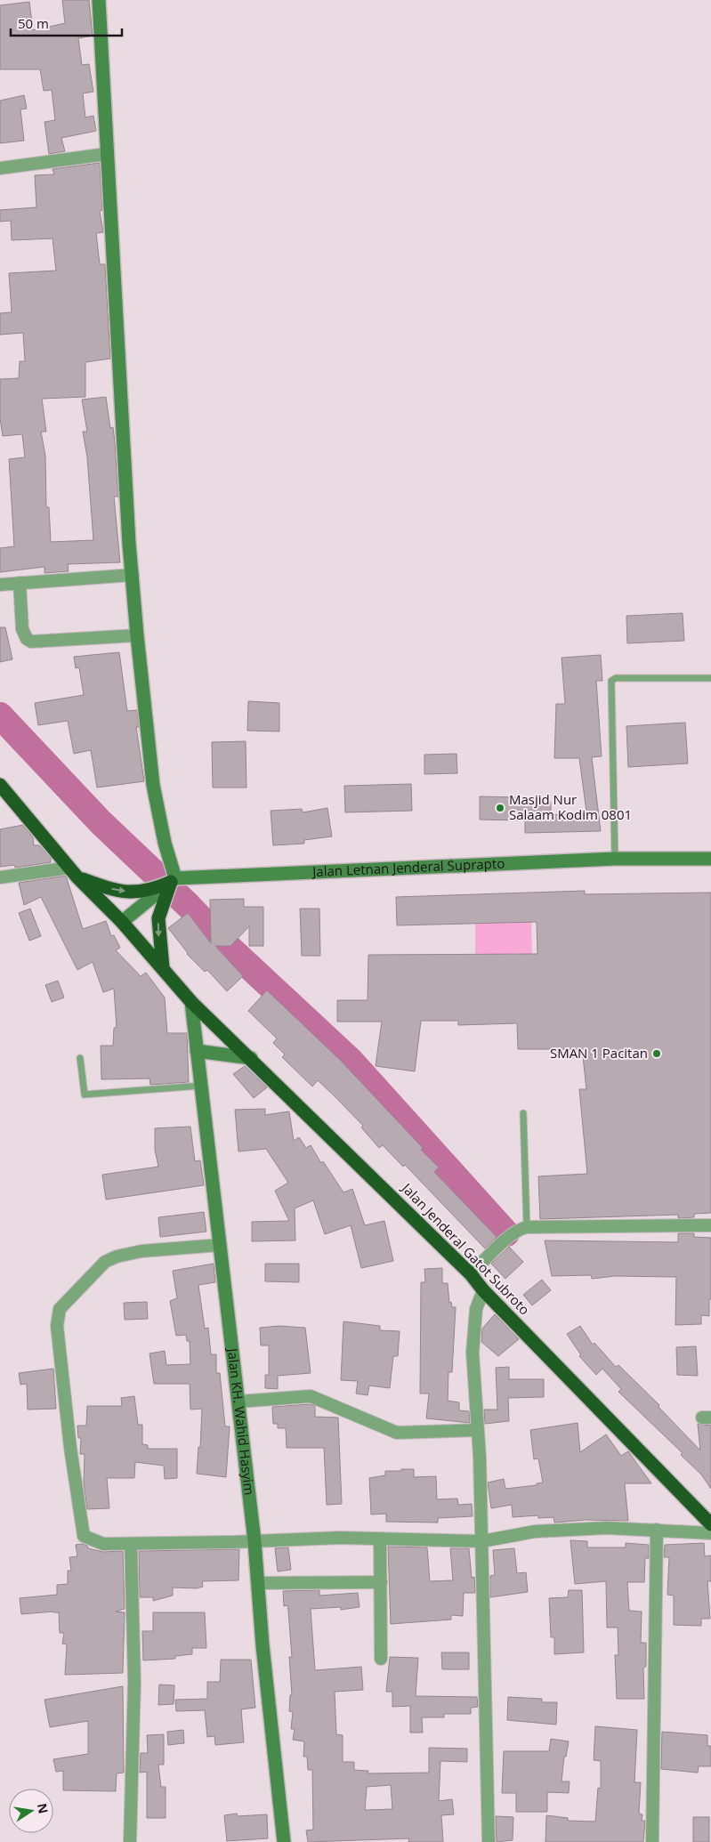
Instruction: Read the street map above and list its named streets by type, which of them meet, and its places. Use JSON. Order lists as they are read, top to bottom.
{
  "streets": {
    "highway": ["Jalan Jenderal Gatot Subroto"],
    "street": ["Jalan Letnan Jenderal Suprapto", "Jalan KH. Wahid Hasyim"]
  },
  "crossings": [
    ["Jalan Jenderal Gatot Subroto", "Jalan KH. Wahid Hasyim"]
  ],
  "places": ["Masjid Nur Salaam Kodim 0801", "SMAN 1 Pacitan"],
  "scale_bar": "50 m",
  "north": "right"
}
